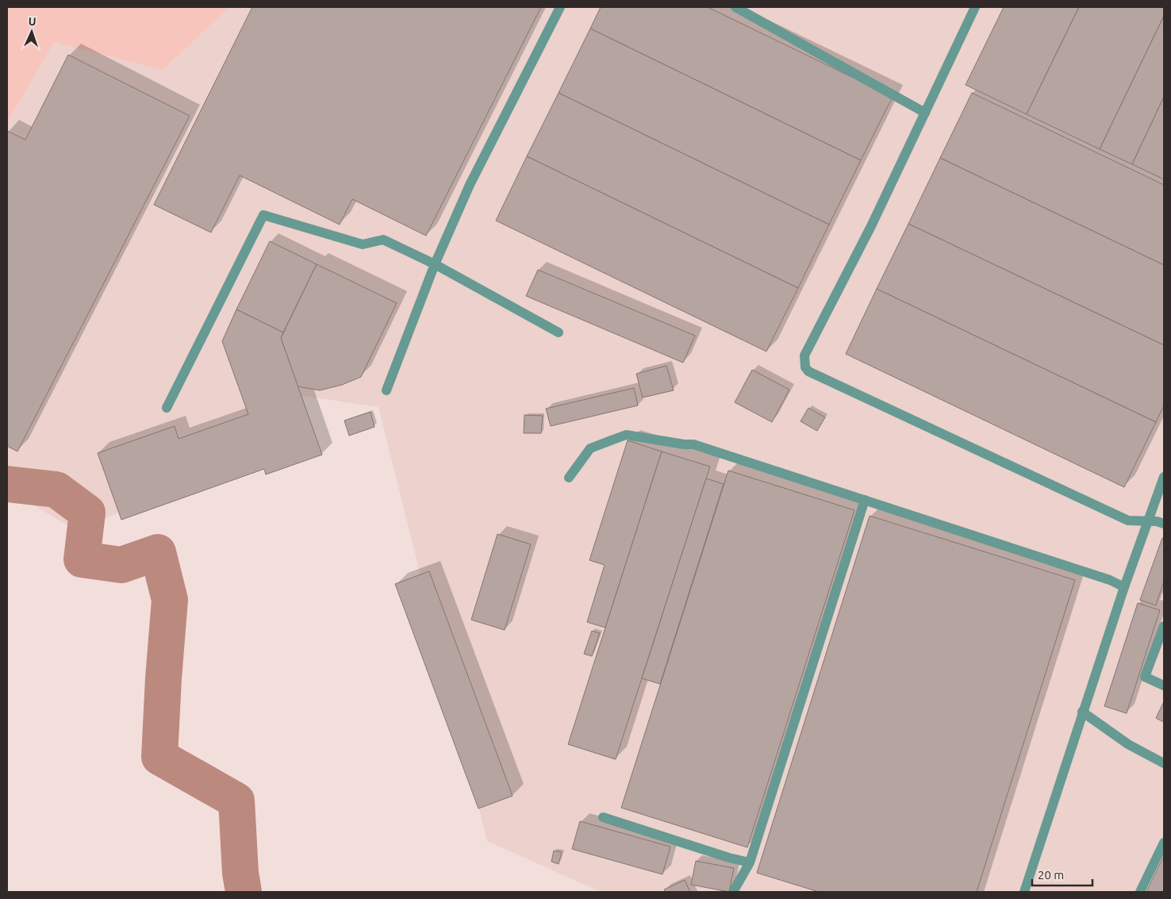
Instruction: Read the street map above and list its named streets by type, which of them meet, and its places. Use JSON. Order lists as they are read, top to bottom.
{
  "scale_bar": "20 m",
  "north": "top"
}
